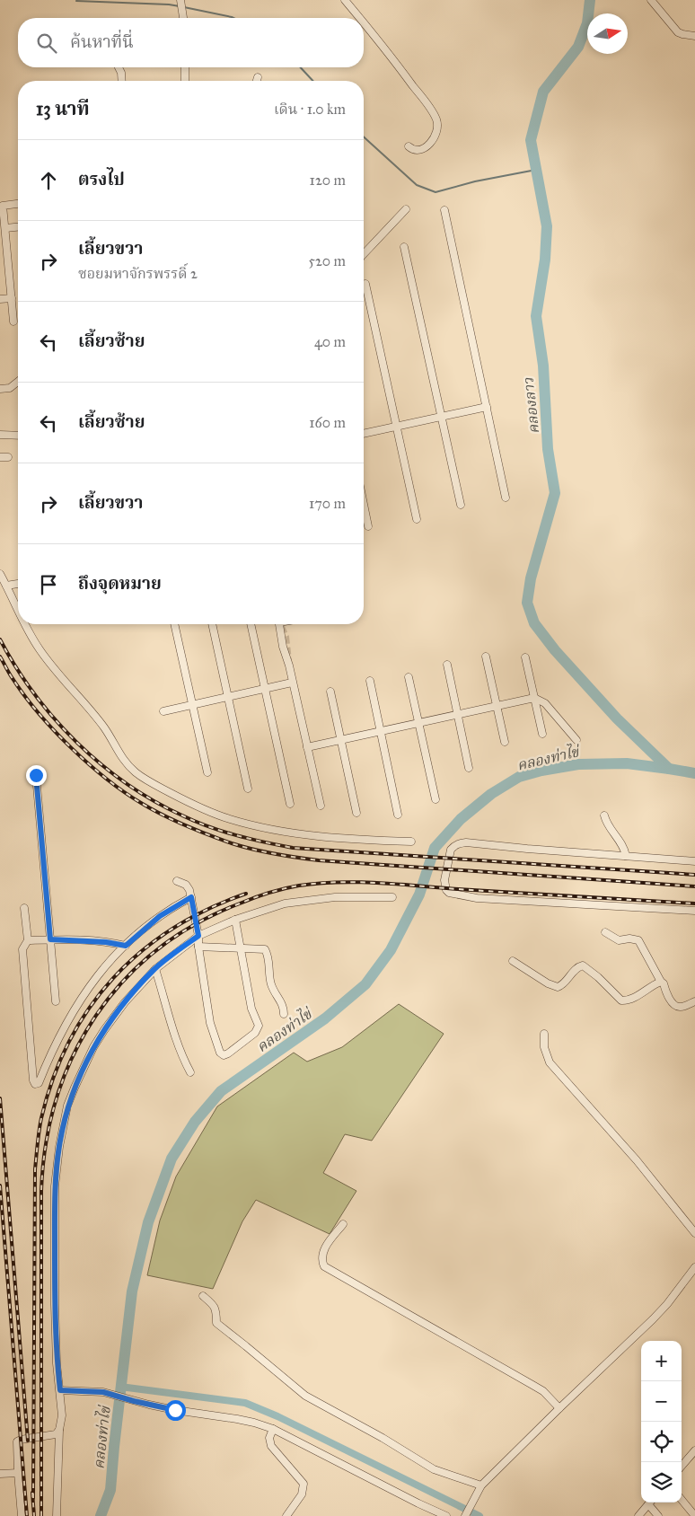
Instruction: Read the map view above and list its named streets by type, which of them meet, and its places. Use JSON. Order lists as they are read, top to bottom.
{
  "water": ["คลองลาว", "คลองท่าไข่"],
  "north": "right",
  "page": {
    "search": "ค้นหาที่นี่",
    "heading": ["13 นาที", "เดิน · 1.0 km"],
    "list": [
      ["ตรงไป", "120 m"],
      ["เลี้ยวขวา", "ซอยมหาจักรพรรดิ์ 2", "520 m"],
      ["เลี้ยวซ้าย", "40 m"],
      ["เลี้ยวซ้าย", "160 m"],
      ["เลี้ยวขวา", "170 m"],
      "ถึงจุดหมาย"
    ],
    "map_buttons": ["+", "−"]
  }
}
